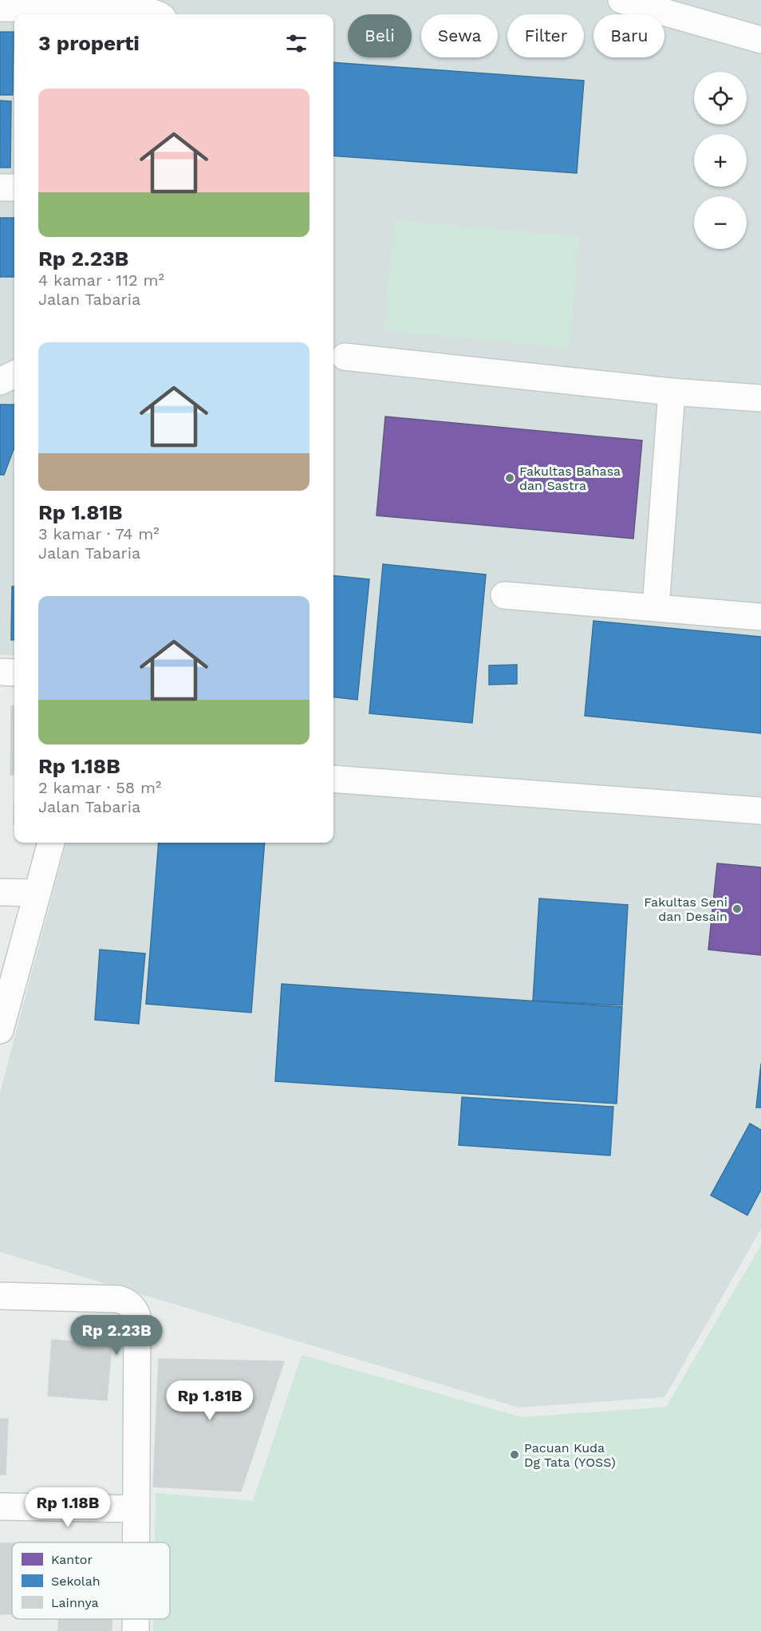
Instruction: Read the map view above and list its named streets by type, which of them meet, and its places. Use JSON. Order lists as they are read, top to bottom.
{
  "places": ["Fakultas Bahasa dan Sastra", "Fakultas Seni dan Desain", "Pacuan Kuda Dg Tata (YOSS)"],
  "legend": ["Kantor", "Sekolah", "Lainnya"],
  "page": {
    "chip": [
      "Beli",
      "Sewa",
      "Filter",
      "Baru"
    ],
    "heading": "3 properti",
    "map_buttons": ["+", "−"],
    "list": [
      {
        "name": "Rp 2.23B",
        "note": "4 kamar · 112 m² · Jalan Tabaria"
      },
      {
        "name": "Rp 1.81B",
        "note": "3 kamar · 74 m² · Jalan Tabaria"
      },
      {
        "name": "Rp 1.18B",
        "note": "2 kamar · 58 m² · Jalan Tabaria"
      }
    ],
    "price": ["Rp 2.23B", "Rp 1.81B", "Rp 1.18B"]
  }
}
